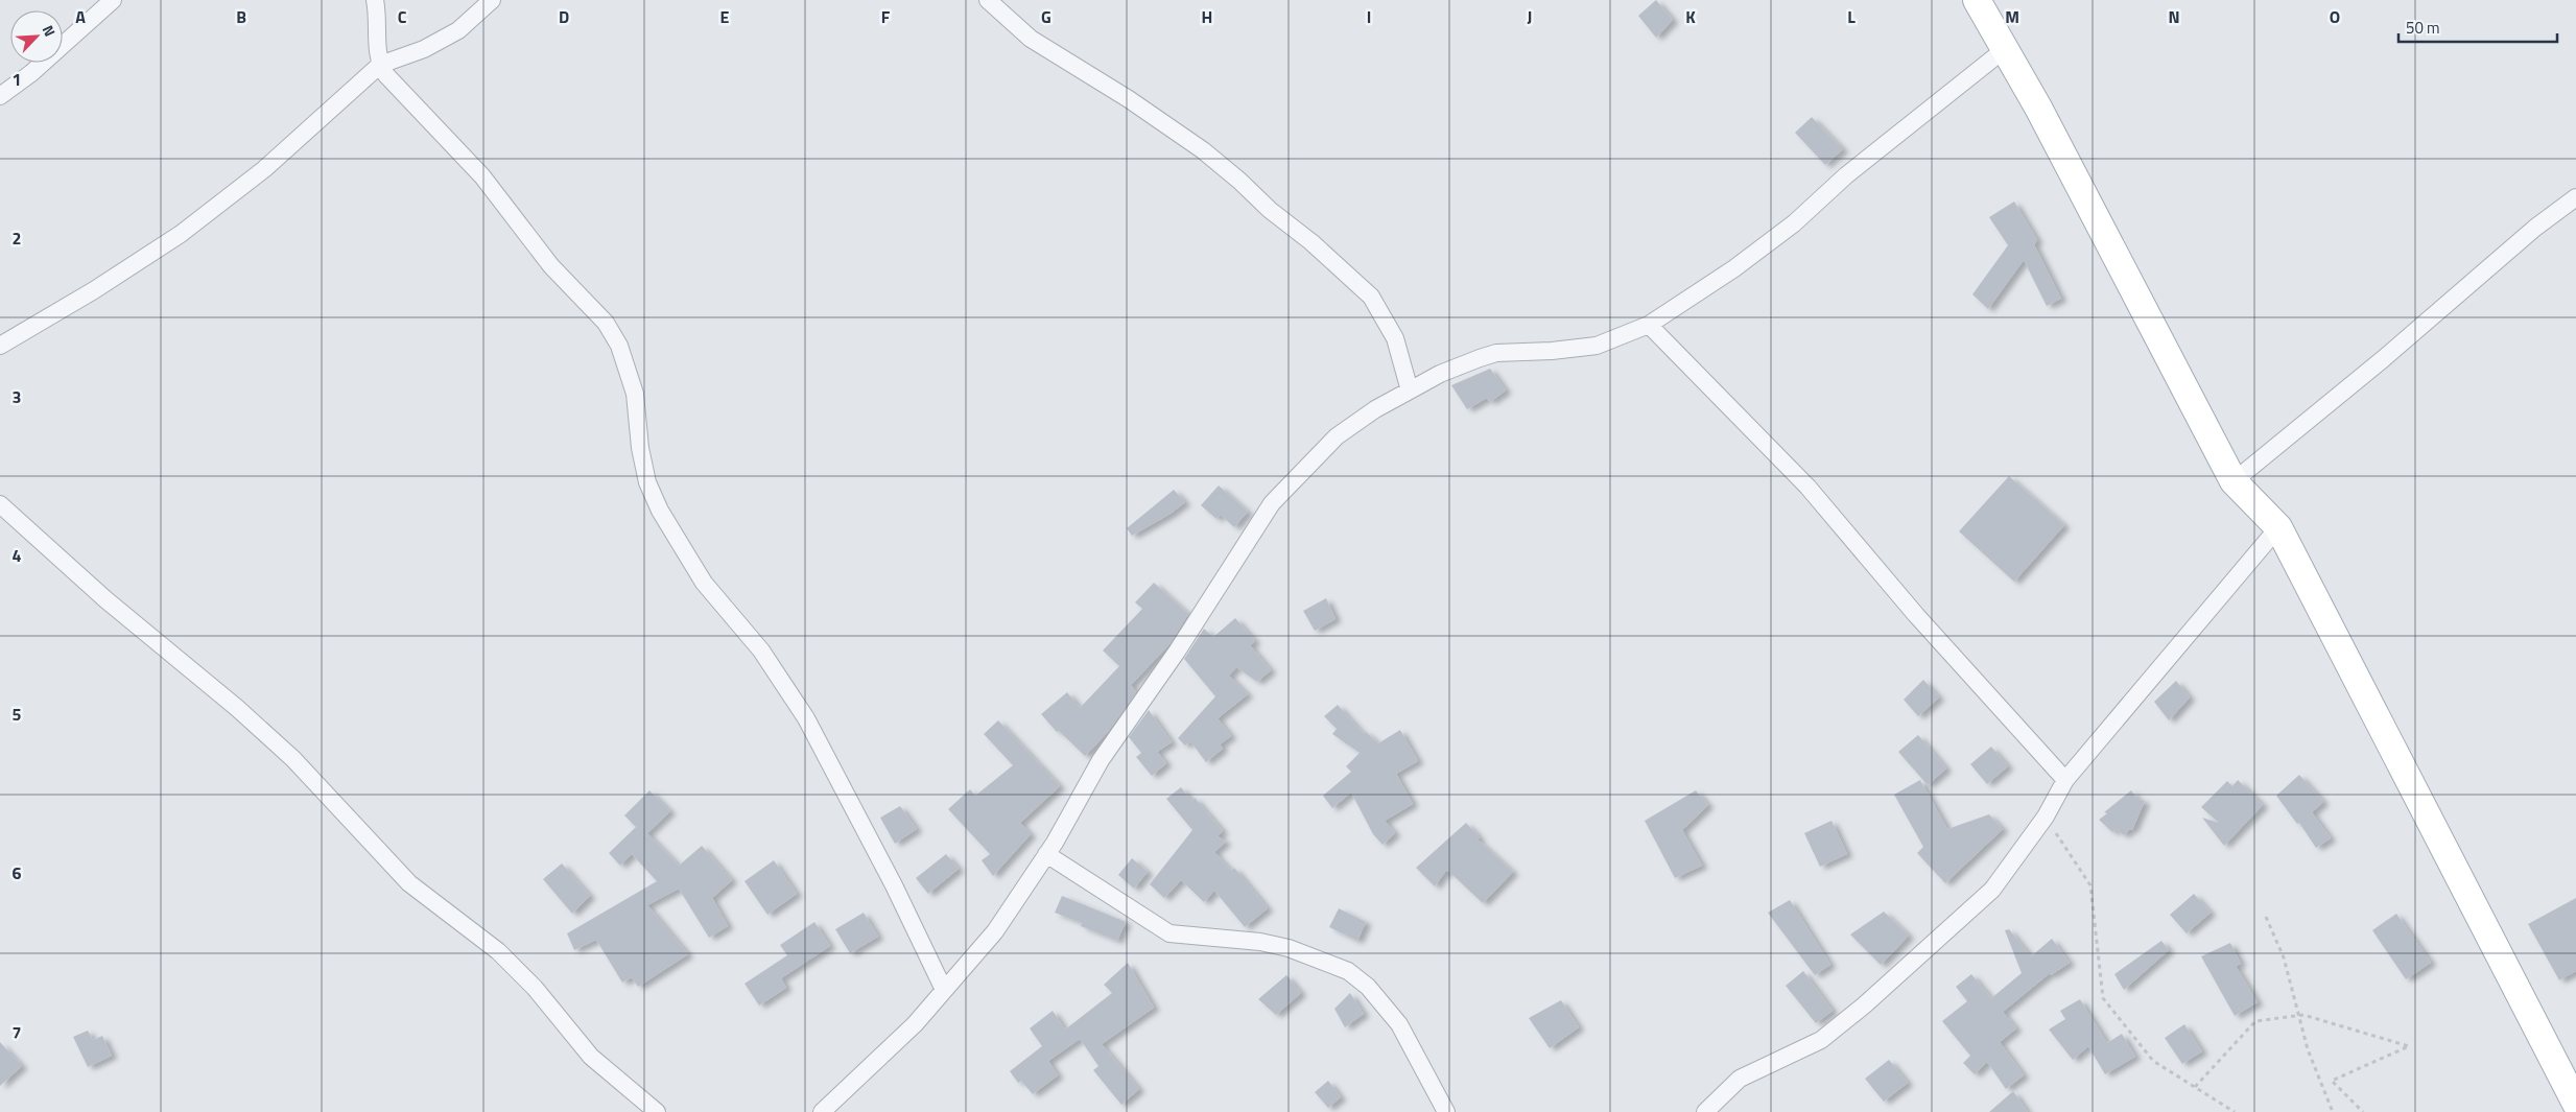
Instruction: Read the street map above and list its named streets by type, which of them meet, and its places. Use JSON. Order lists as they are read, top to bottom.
{
  "scale_bar": "50 m",
  "north": "top right",
  "grid": {
    "columns": [
      "A",
      "B",
      "C",
      "D",
      "E",
      "F",
      "G",
      "H",
      "I",
      "J",
      "K",
      "L",
      "M",
      "N",
      "O"
    ],
    "rows": [
      "1",
      "2",
      "3",
      "4",
      "5",
      "6",
      "7"
    ]
  }
}
